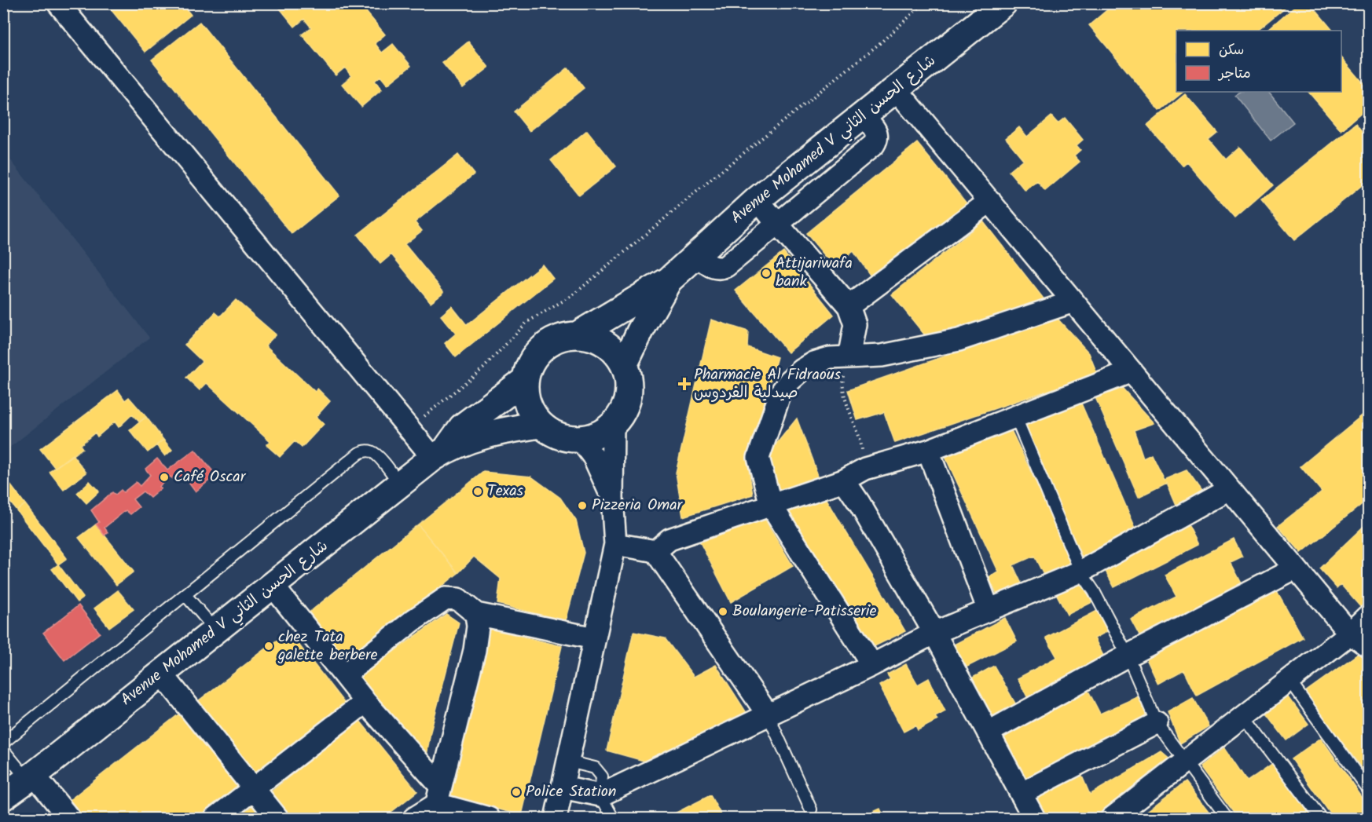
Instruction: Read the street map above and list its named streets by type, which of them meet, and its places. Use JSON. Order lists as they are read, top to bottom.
{
  "streets": {
    "main road": ["Avenue Mohamed V شارع الحسن الثاني"]
  },
  "places": {
    "other": [
      "Attijariwafa bank",
      "Café Oscar",
      "Texas",
      "Pizzeria Omar",
      "Boulangerie-Patisserie",
      "chez Tata galette berbere",
      "Police Station"
    ],
    "health": ["Pharmacie Al Fidraous صيدلية الفردوس"]
  },
  "legend": ["سكن", "متاجر"]
}
